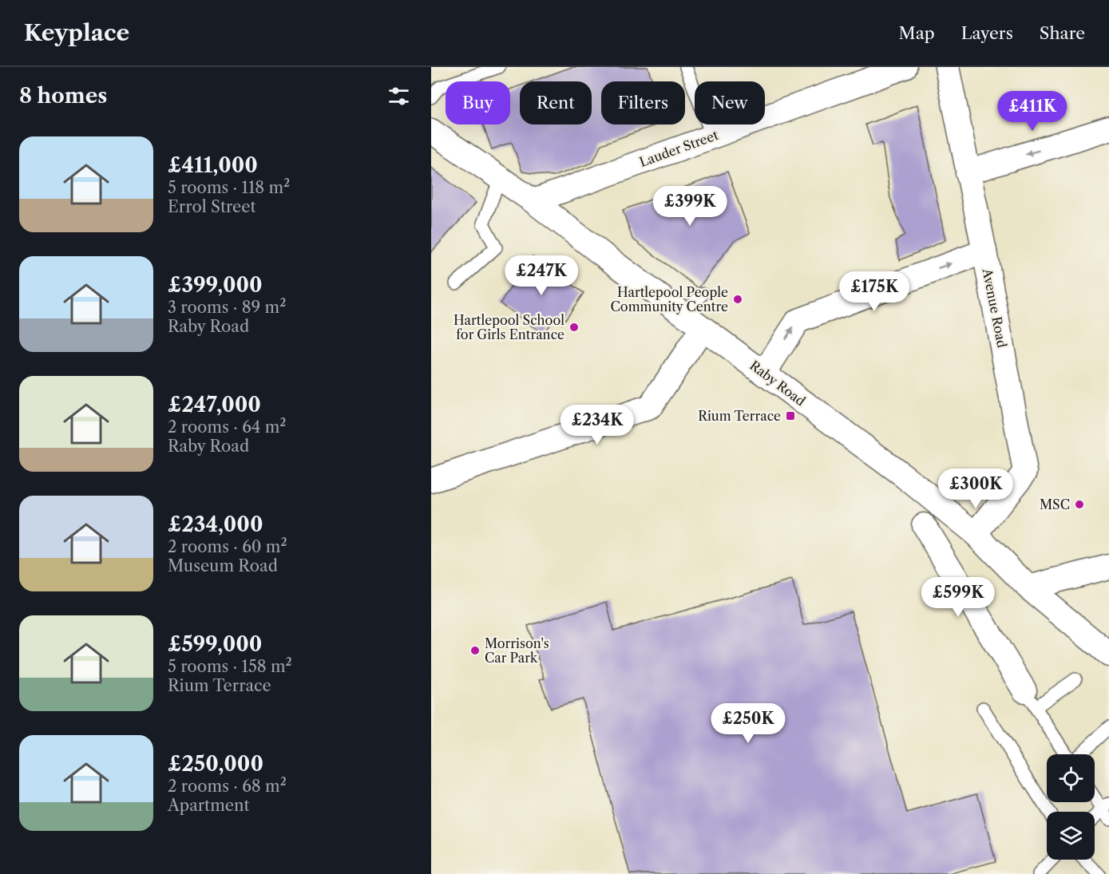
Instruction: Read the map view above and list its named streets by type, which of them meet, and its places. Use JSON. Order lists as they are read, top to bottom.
{
  "streets": {
    "street": ["Lauder Street", "Avenue Road", "Raby Road"]
  },
  "crossings": [
    ["Lauder Street", "Raby Road"],
    ["Avenue Road", "Raby Road"]
  ],
  "places": {
    "other": [
      "Hartlepool People Community Centre",
      "Hartlepool School for Girls Entrance",
      "MSC",
      "Morrison's Car Park"
    ],
    "transit": ["Rium Terrace"]
  },
  "page": {
    "header": "Keyplace",
    "nav": ["Map", "Layers", "Share"],
    "heading": "8 homes",
    "chip": [
      "Buy",
      "Rent",
      "Filters",
      "New"
    ],
    "price": [
      "£411K",
      "£399K",
      "£247K",
      "£175K",
      "£234K",
      "£300K",
      "£599K",
      "£250K"
    ],
    "list": [
      {
        "name": "£411,000",
        "note": "5 rooms · 118 m² · Errol Street"
      },
      {
        "name": "£399,000",
        "note": "3 rooms · 89 m² · Raby Road"
      },
      {
        "name": "£247,000",
        "note": "2 rooms · 64 m² · Raby Road"
      },
      {
        "name": "£234,000",
        "note": "2 rooms · 60 m² · Museum Road"
      },
      {
        "name": "£599,000",
        "note": "5 rooms · 158 m² · Rium Terrace"
      },
      {
        "name": "£250,000",
        "note": "2 rooms · 68 m² · Apartment"
      }
    ]
  }
}
